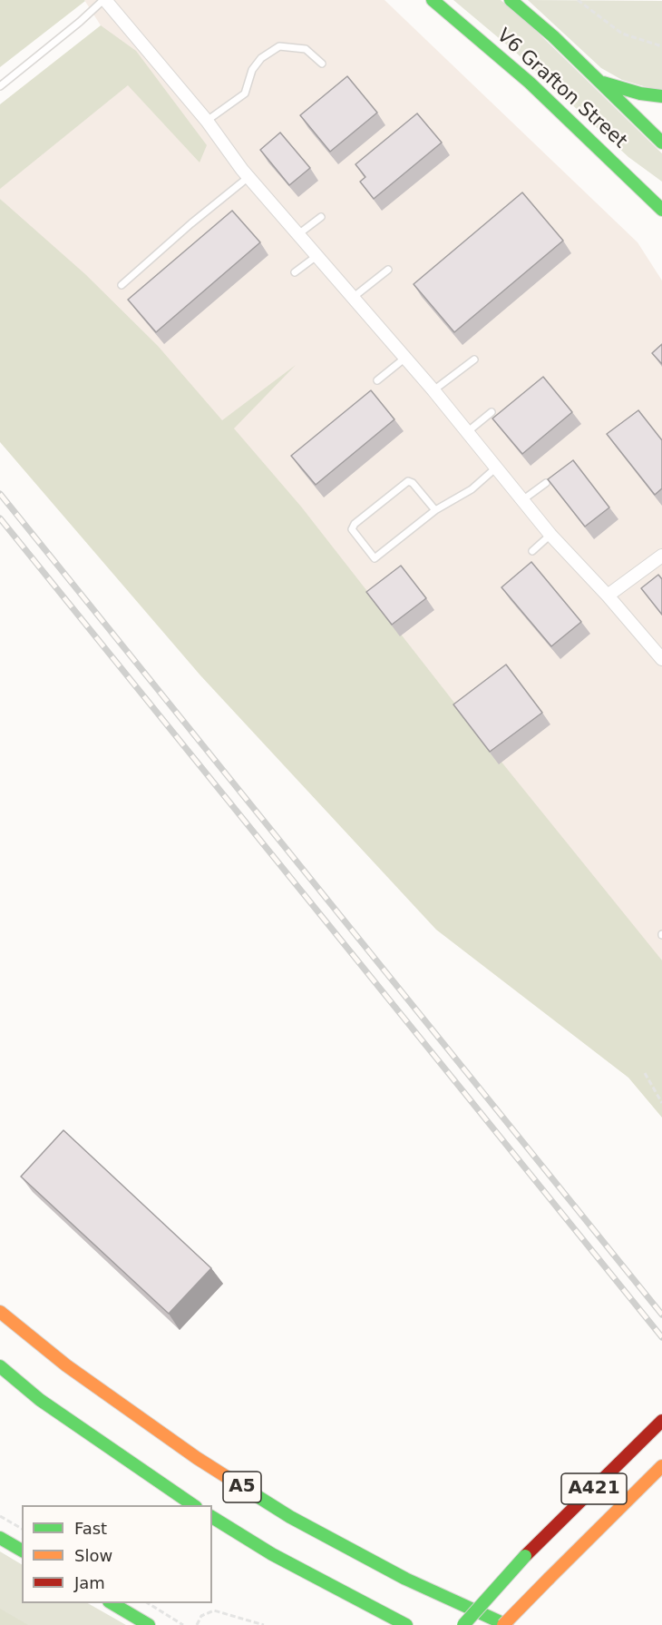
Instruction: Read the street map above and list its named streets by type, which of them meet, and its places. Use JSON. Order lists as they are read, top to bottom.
{
  "streets": {
    "main road": ["V6 Grafton Street", "A5", "A421"]
  },
  "crossings": [
    ["A5", "A421"]
  ],
  "legend": ["Fast", "Slow", "Jam"]
}
